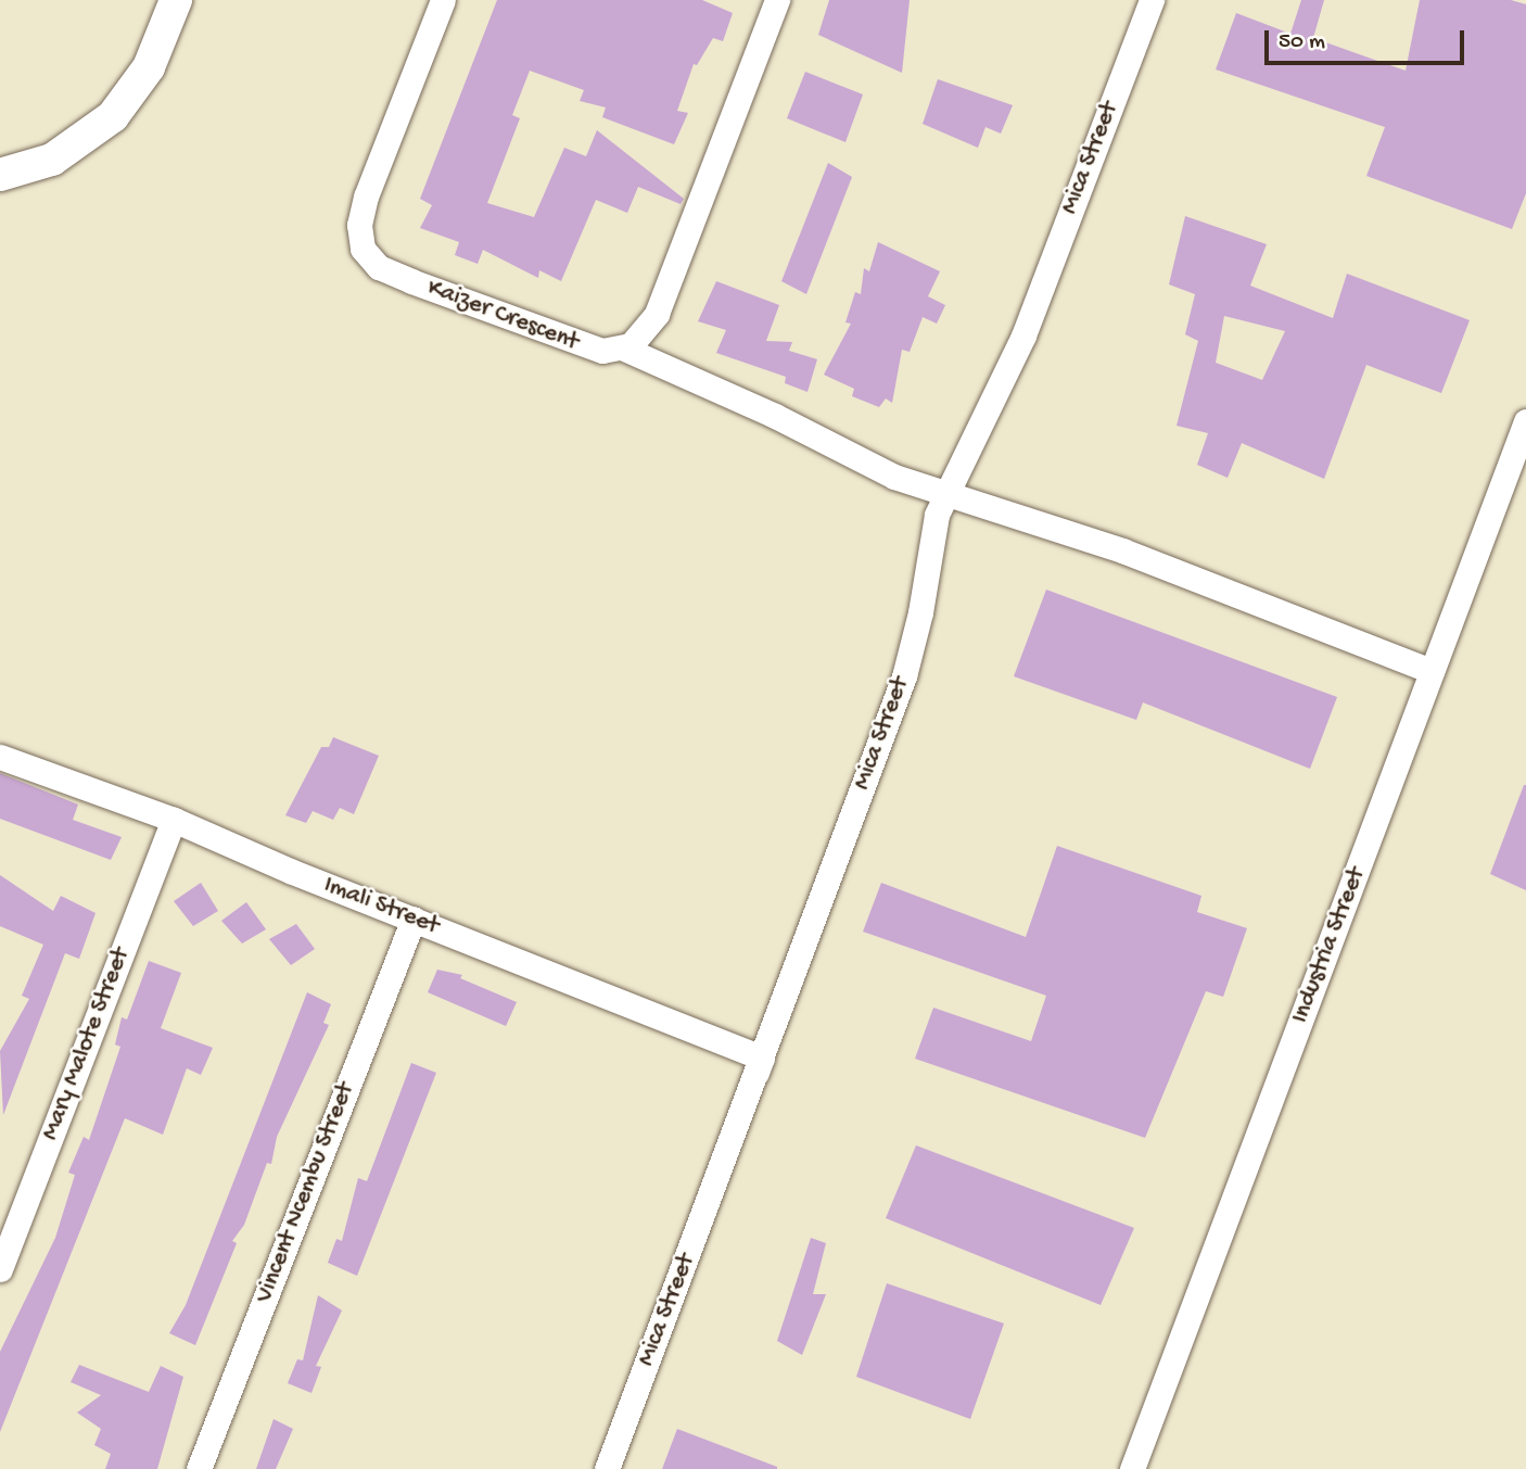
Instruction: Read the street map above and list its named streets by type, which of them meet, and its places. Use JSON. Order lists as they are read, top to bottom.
{
  "streets": {
    "street": [
      "Mica Street",
      "Kaizer Crescent",
      "Imali Street",
      "Industria Street",
      "Mary Malote Street",
      "Vincent Ncembu Street"
    ]
  },
  "crossings": [
    ["Mica Street", "Imali Street"],
    ["Imali Street", "Mary Malote Street"],
    ["Imali Street", "Vincent Ncembu Street"]
  ],
  "scale_bar": "50 m"
}
